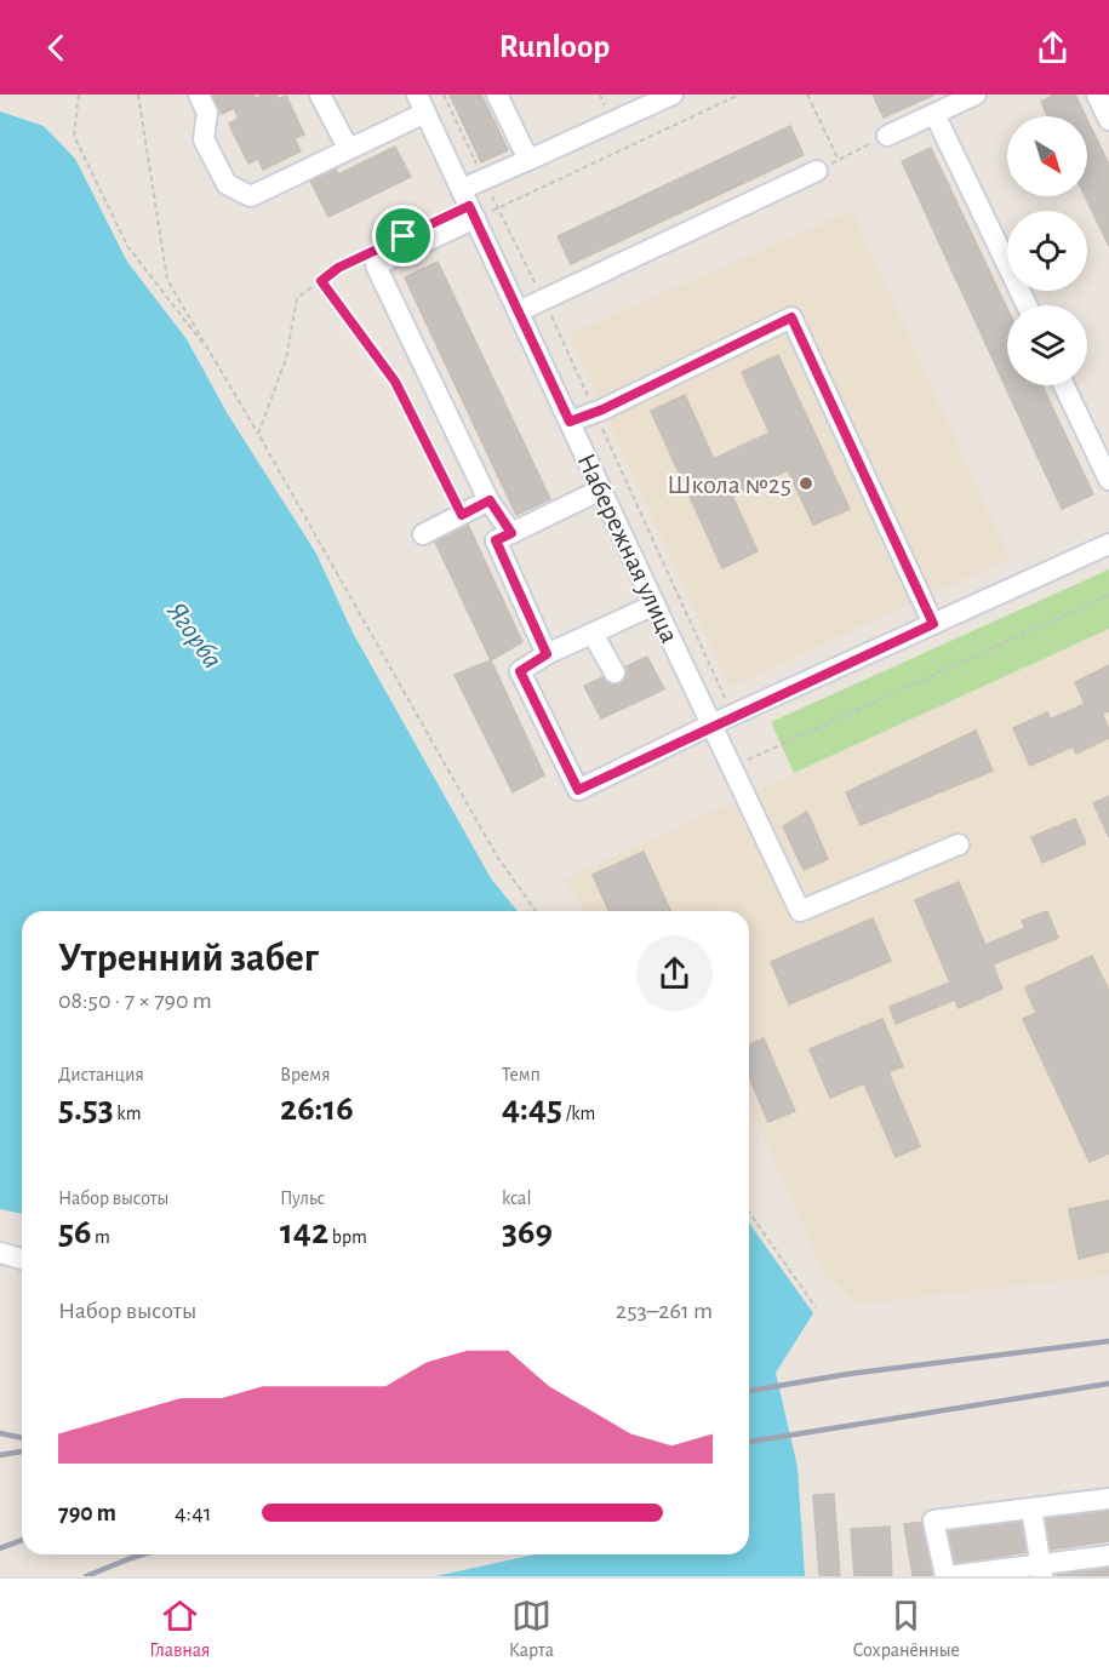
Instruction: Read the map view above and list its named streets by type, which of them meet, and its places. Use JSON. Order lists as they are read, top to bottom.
{
  "streets": {
    "street": ["Набережная улица"]
  },
  "water": ["Ягорба"],
  "places": ["Школа №25"],
  "north": "bottom right",
  "page": {
    "header": "Runloop",
    "heading": ["Утренний забег", "08:50 · 7 × 790 m"],
    "stats": [
      ["Дистанция", "5.53 km"],
      ["Время", "26:16"],
      ["Темп", "4:45 /km"],
      ["Набор высоты", "56 m"],
      ["Пульс", "142 bpm"],
      ["kcal", "369"]
    ],
    "chart": ["Набор высоты", "253–261 m"],
    "list": [
      {
        "name": "790 m",
        "note": "4:41"
      }
    ],
    "tabs": ["Главная", "Карта", "Сохранённые"]
  }
}
